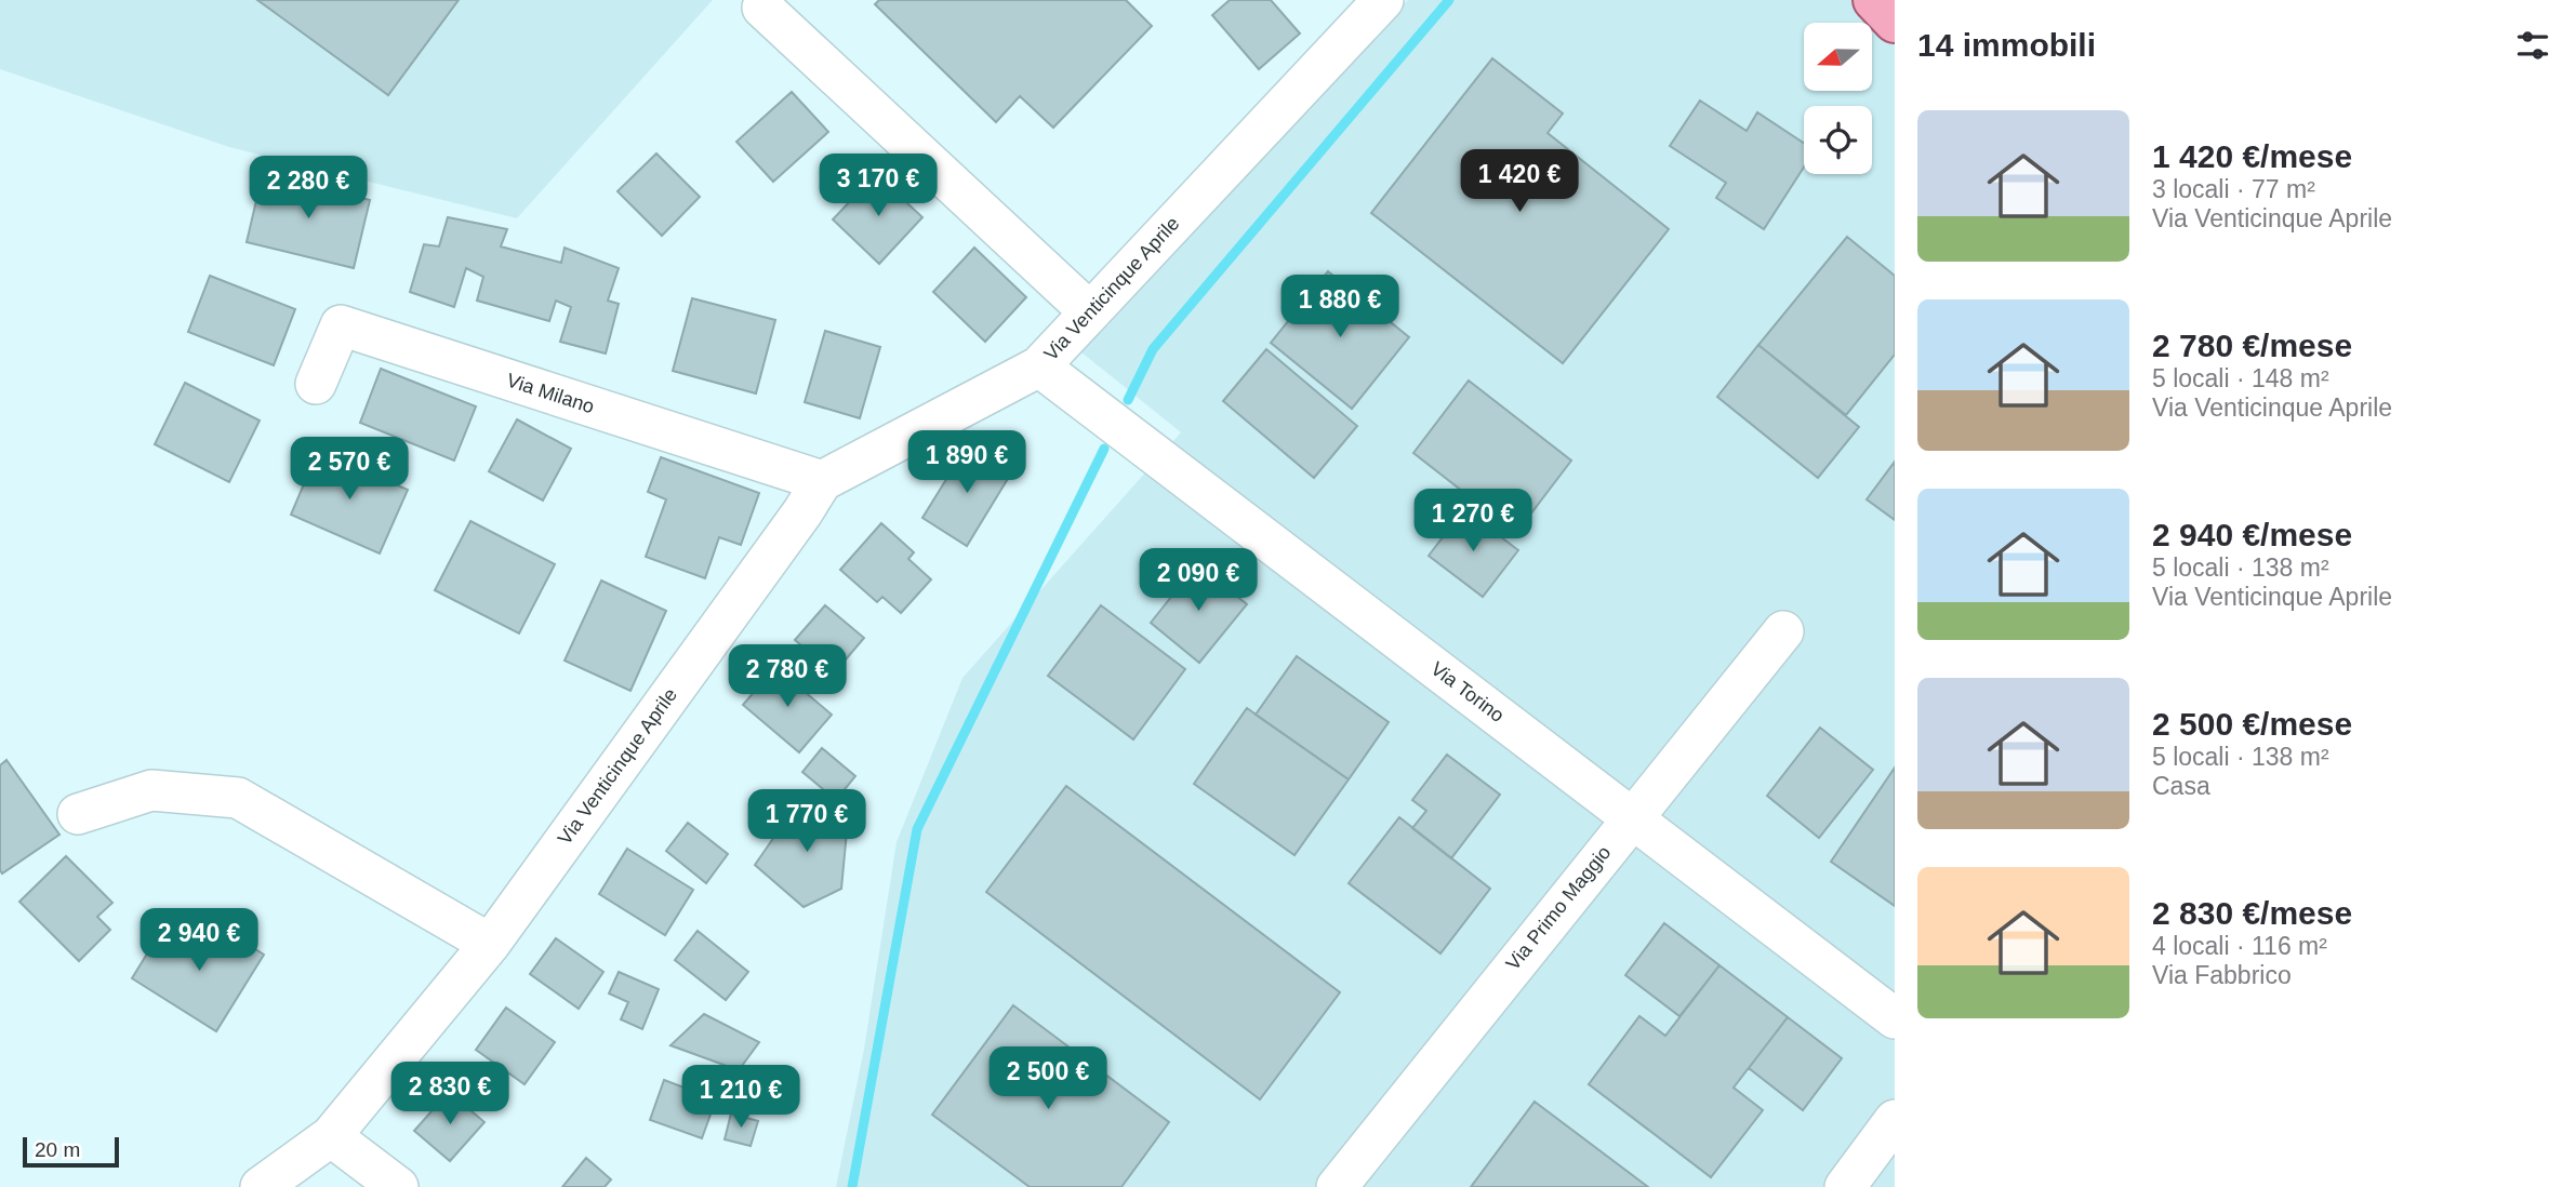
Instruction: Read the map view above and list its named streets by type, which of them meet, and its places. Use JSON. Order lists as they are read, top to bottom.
{
  "streets": {
    "street": [
      "Via Venticinque Aprile",
      "Via Milano",
      "Via Torino",
      "Via Primo Maggio"
    ]
  },
  "crossings": [
    ["Via Venticinque Aprile", "Via Milano"],
    ["Via Venticinque Aprile", "Via Torino"],
    ["Via Torino", "Via Primo Maggio"]
  ],
  "scale_bar": "20 m",
  "north": "left",
  "page": {
    "heading": "14 immobili",
    "list": [
      {
        "name": "1 420 €/mese",
        "note": "3 locali · 77 m² · Via Venticinque Aprile"
      },
      {
        "name": "2 780 €/mese",
        "note": "5 locali · 148 m² · Via Venticinque Aprile"
      },
      {
        "name": "2 940 €/mese",
        "note": "5 locali · 138 m² · Via Venticinque Aprile"
      },
      {
        "name": "2 500 €/mese",
        "note": "5 locali · 138 m² · Casa"
      },
      {
        "name": "2 830 €/mese",
        "note": "4 locali · 116 m² · Via Fabbrico"
      }
    ],
    "price": [
      "1 420 €",
      "3 170 €",
      "2 280 €",
      "1 880 €",
      "1 890 €",
      "2 570 €",
      "1 270 €",
      "2 090 €",
      "2 780 €",
      "1 770 €",
      "2 940 €",
      "2 500 €",
      "2 830 €",
      "1 210 €"
    ],
    "scale": "20 m"
  }
}
